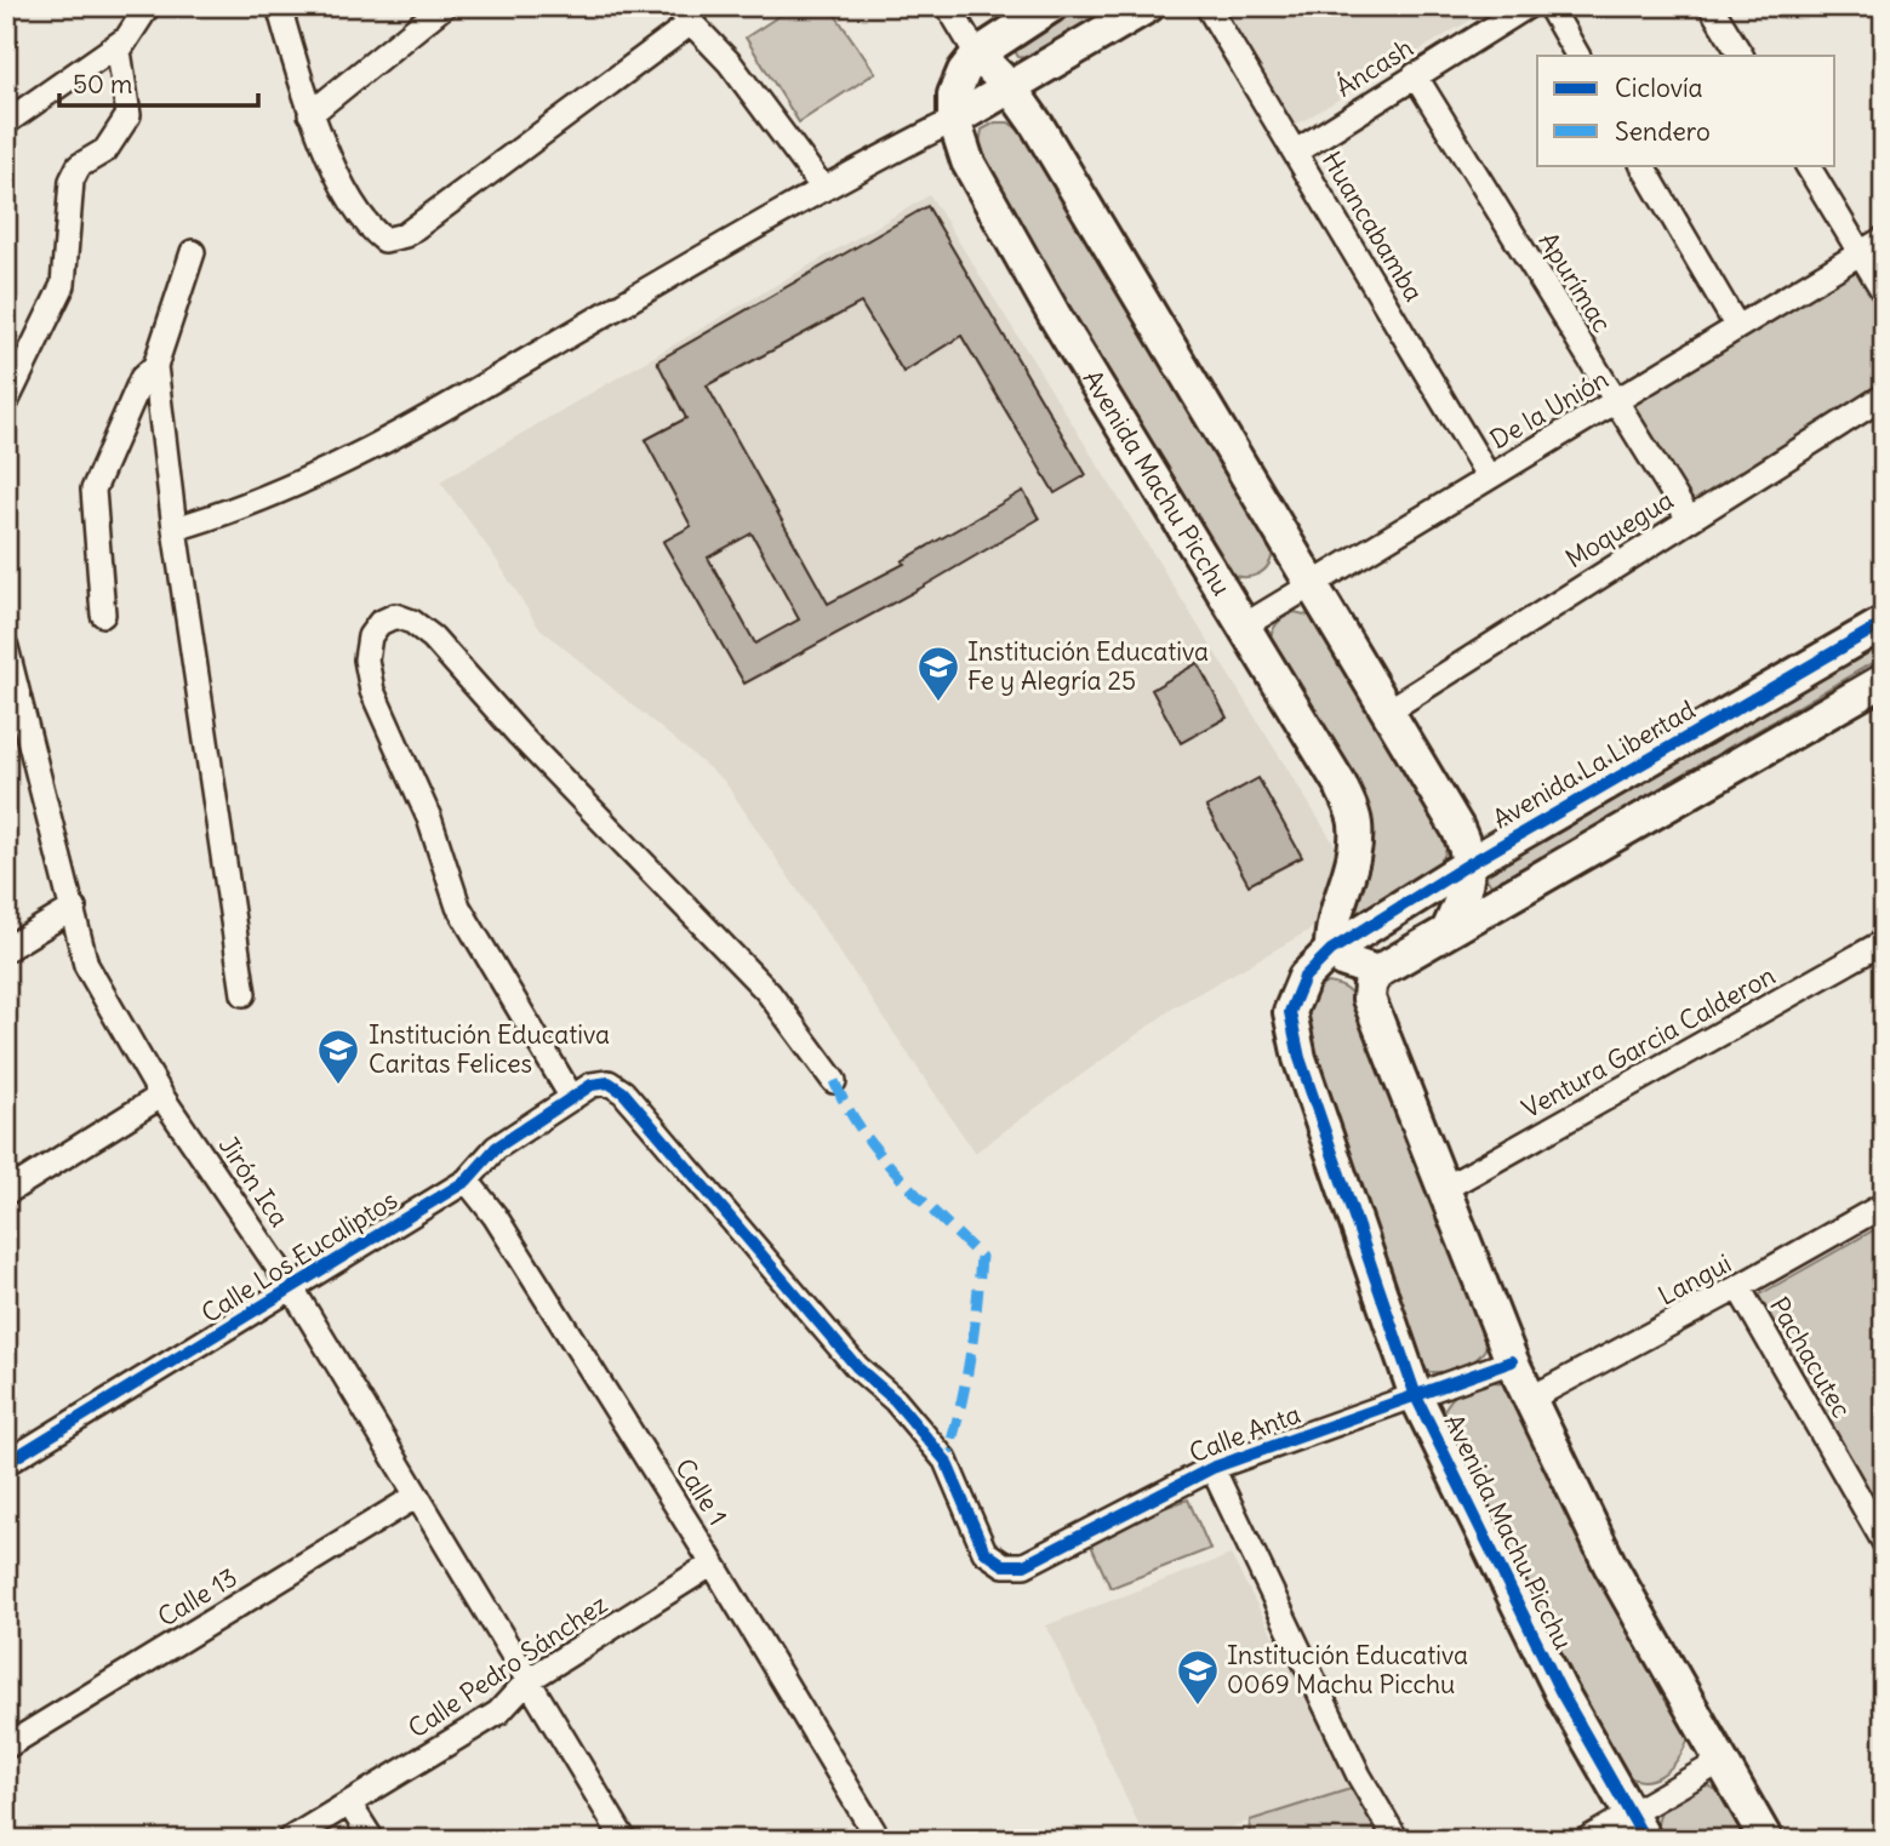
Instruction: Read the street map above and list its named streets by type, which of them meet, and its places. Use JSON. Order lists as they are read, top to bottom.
{
  "streets": {
    "street": [
      "Áncash",
      "Huancabamba",
      "Apurímac",
      "De la Unión",
      "Avenida Machu Picchu",
      "Moquegua",
      "Avenida La Libertad",
      "Ventura Garcia Calderon",
      "Jirón Ica",
      "Calle Los Eucaliptos",
      "Langui",
      "Pachacutec",
      "Calle Anta",
      "Calle 1",
      "Calle 13",
      "Calle Pedro Sánchez"
    ]
  },
  "crossings": [
    ["Áncash", "Huancabamba"],
    ["Áncash", "Apurímac"],
    ["Huancabamba", "De la Unión"],
    ["Apurímac", "De la Unión"],
    ["Apurímac", "Moquegua"],
    ["De la Unión", "Avenida Machu Picchu"],
    ["Avenida Machu Picchu", "Avenida La Libertad"],
    ["Avenida Machu Picchu", "Calle Anta"],
    ["Jirón Ica", "Calle Los Eucaliptos"],
    ["Jirón Ica", "Calle 13"],
    ["Jirón Ica", "Calle Pedro Sánchez"],
    ["Calle Los Eucaliptos", "Calle Anta"],
    ["Calle Los Eucaliptos", "Calle 1"],
    ["Langui", "Pachacutec"],
    ["Calle 1", "Calle Pedro Sánchez"]
  ],
  "places": {
    "school or university": ["Institución Educativa Fe y Alegría 25", "Institución Educativa Caritas Felices", "Institución Educativa 0069 Machu Picchu"]
  },
  "legend": ["Ciclovía", "Sendero"],
  "scale_bar": "50 m"
}
